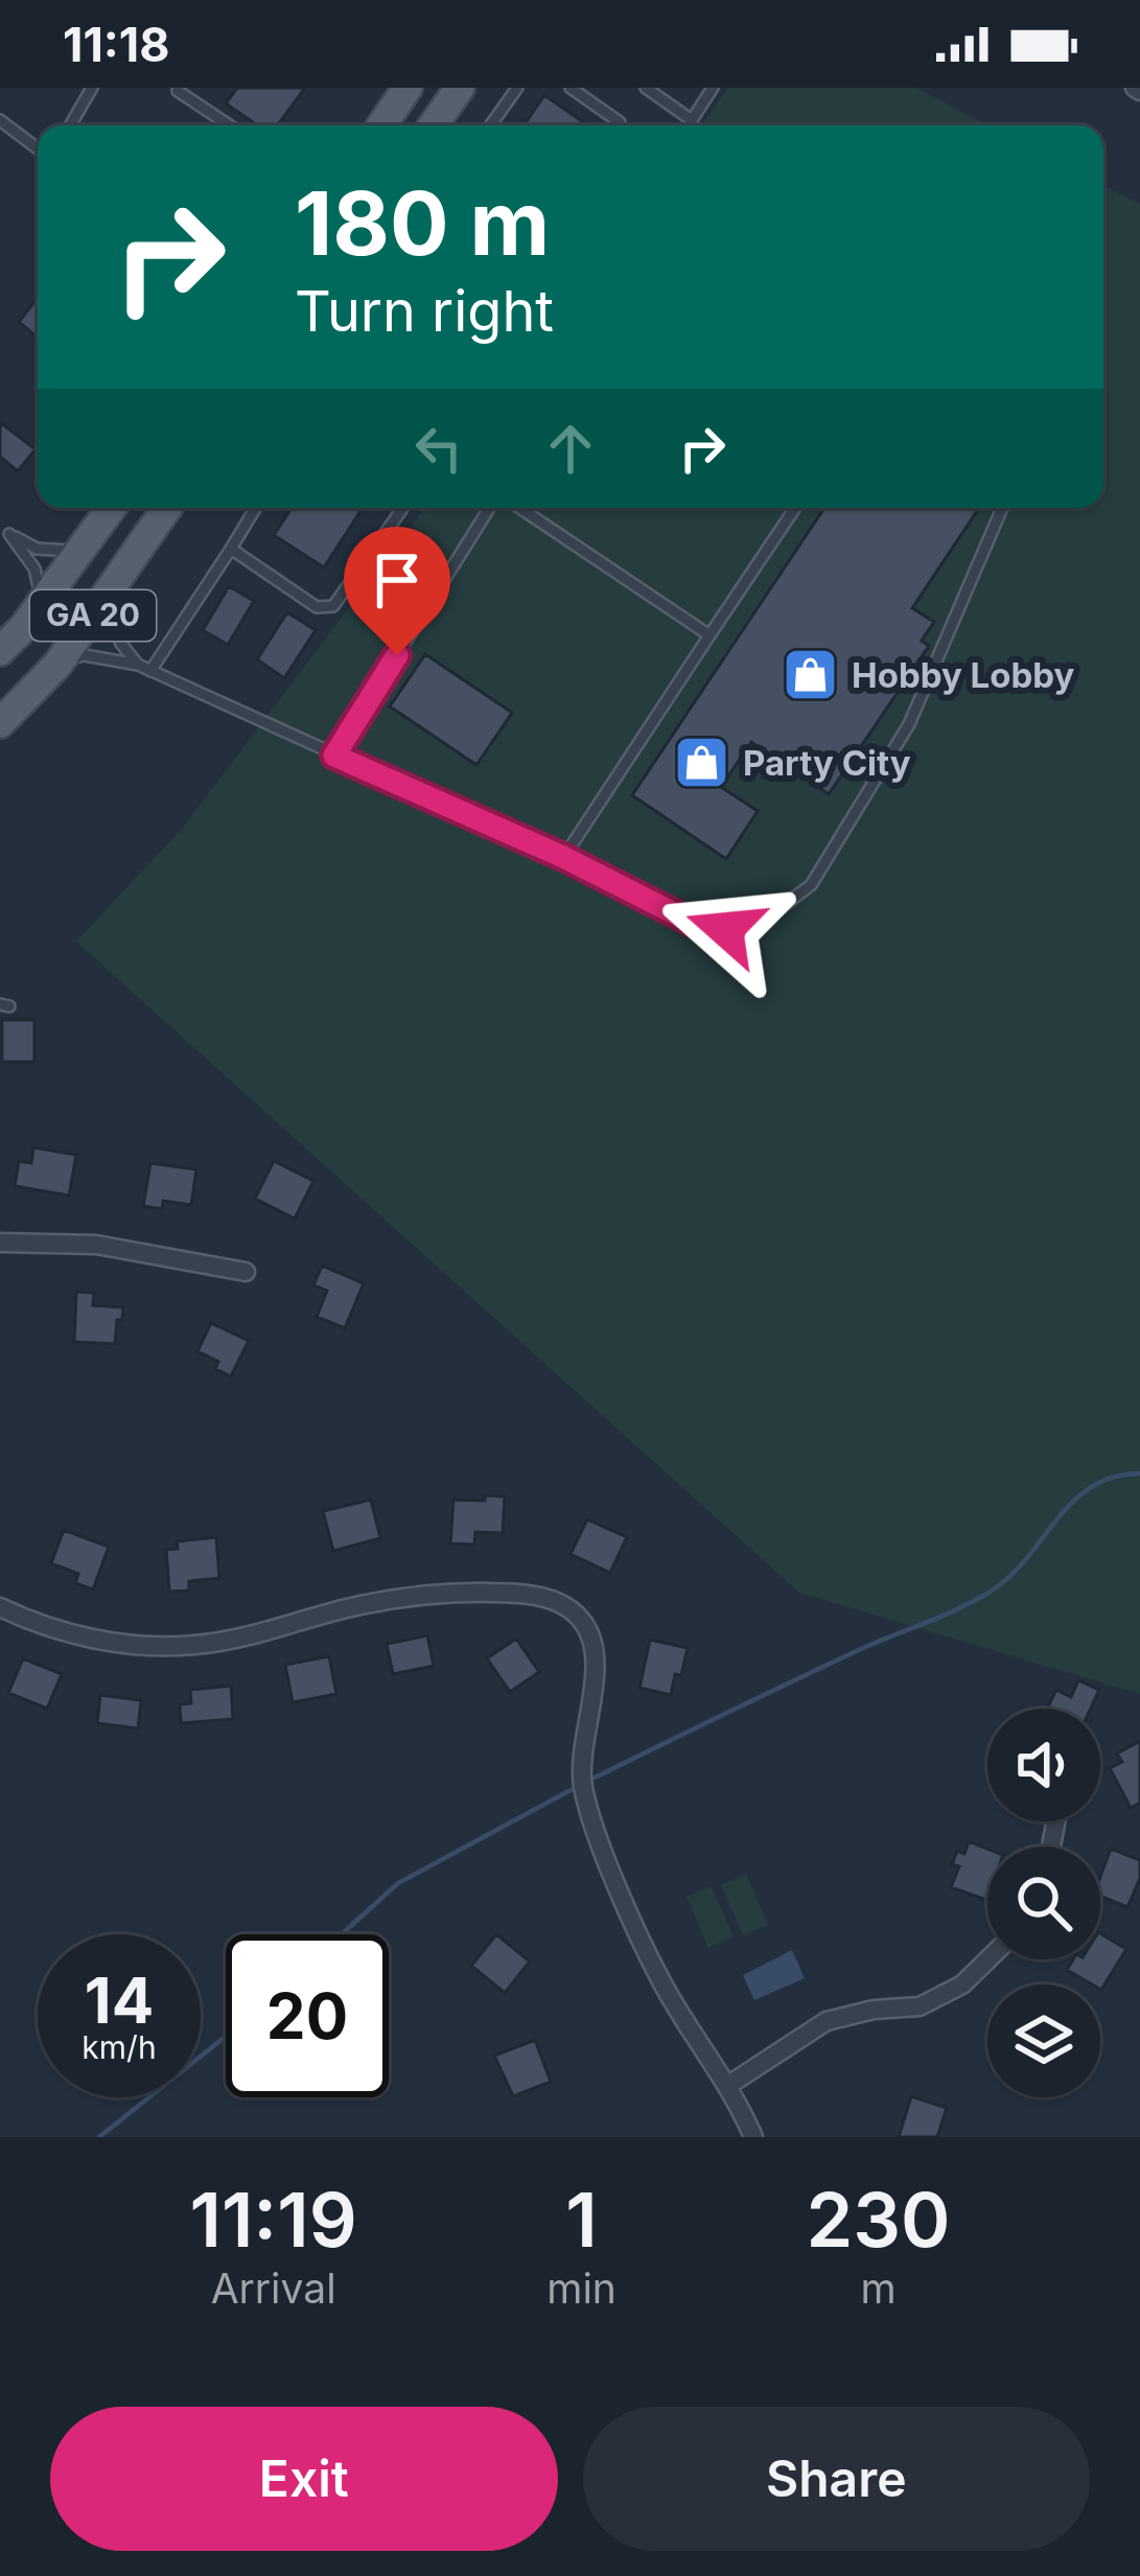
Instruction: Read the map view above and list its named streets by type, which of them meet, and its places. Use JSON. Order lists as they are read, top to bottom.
{
  "streets": {
    "main road": ["GA 20"]
  },
  "places": {
    "shop": ["Hobby Lobby", "Party City"]
  },
  "page": {
    "status": "11:18",
    "turn": ["180 m", "Turn right"],
    "speed": "14 km/h",
    "limit": "20",
    "eta": [
      "11:19",
      "Arrival",
      "1",
      "min",
      "230",
      "m"
    ],
    "buttons": ["Exit", "Share"]
  }
}
